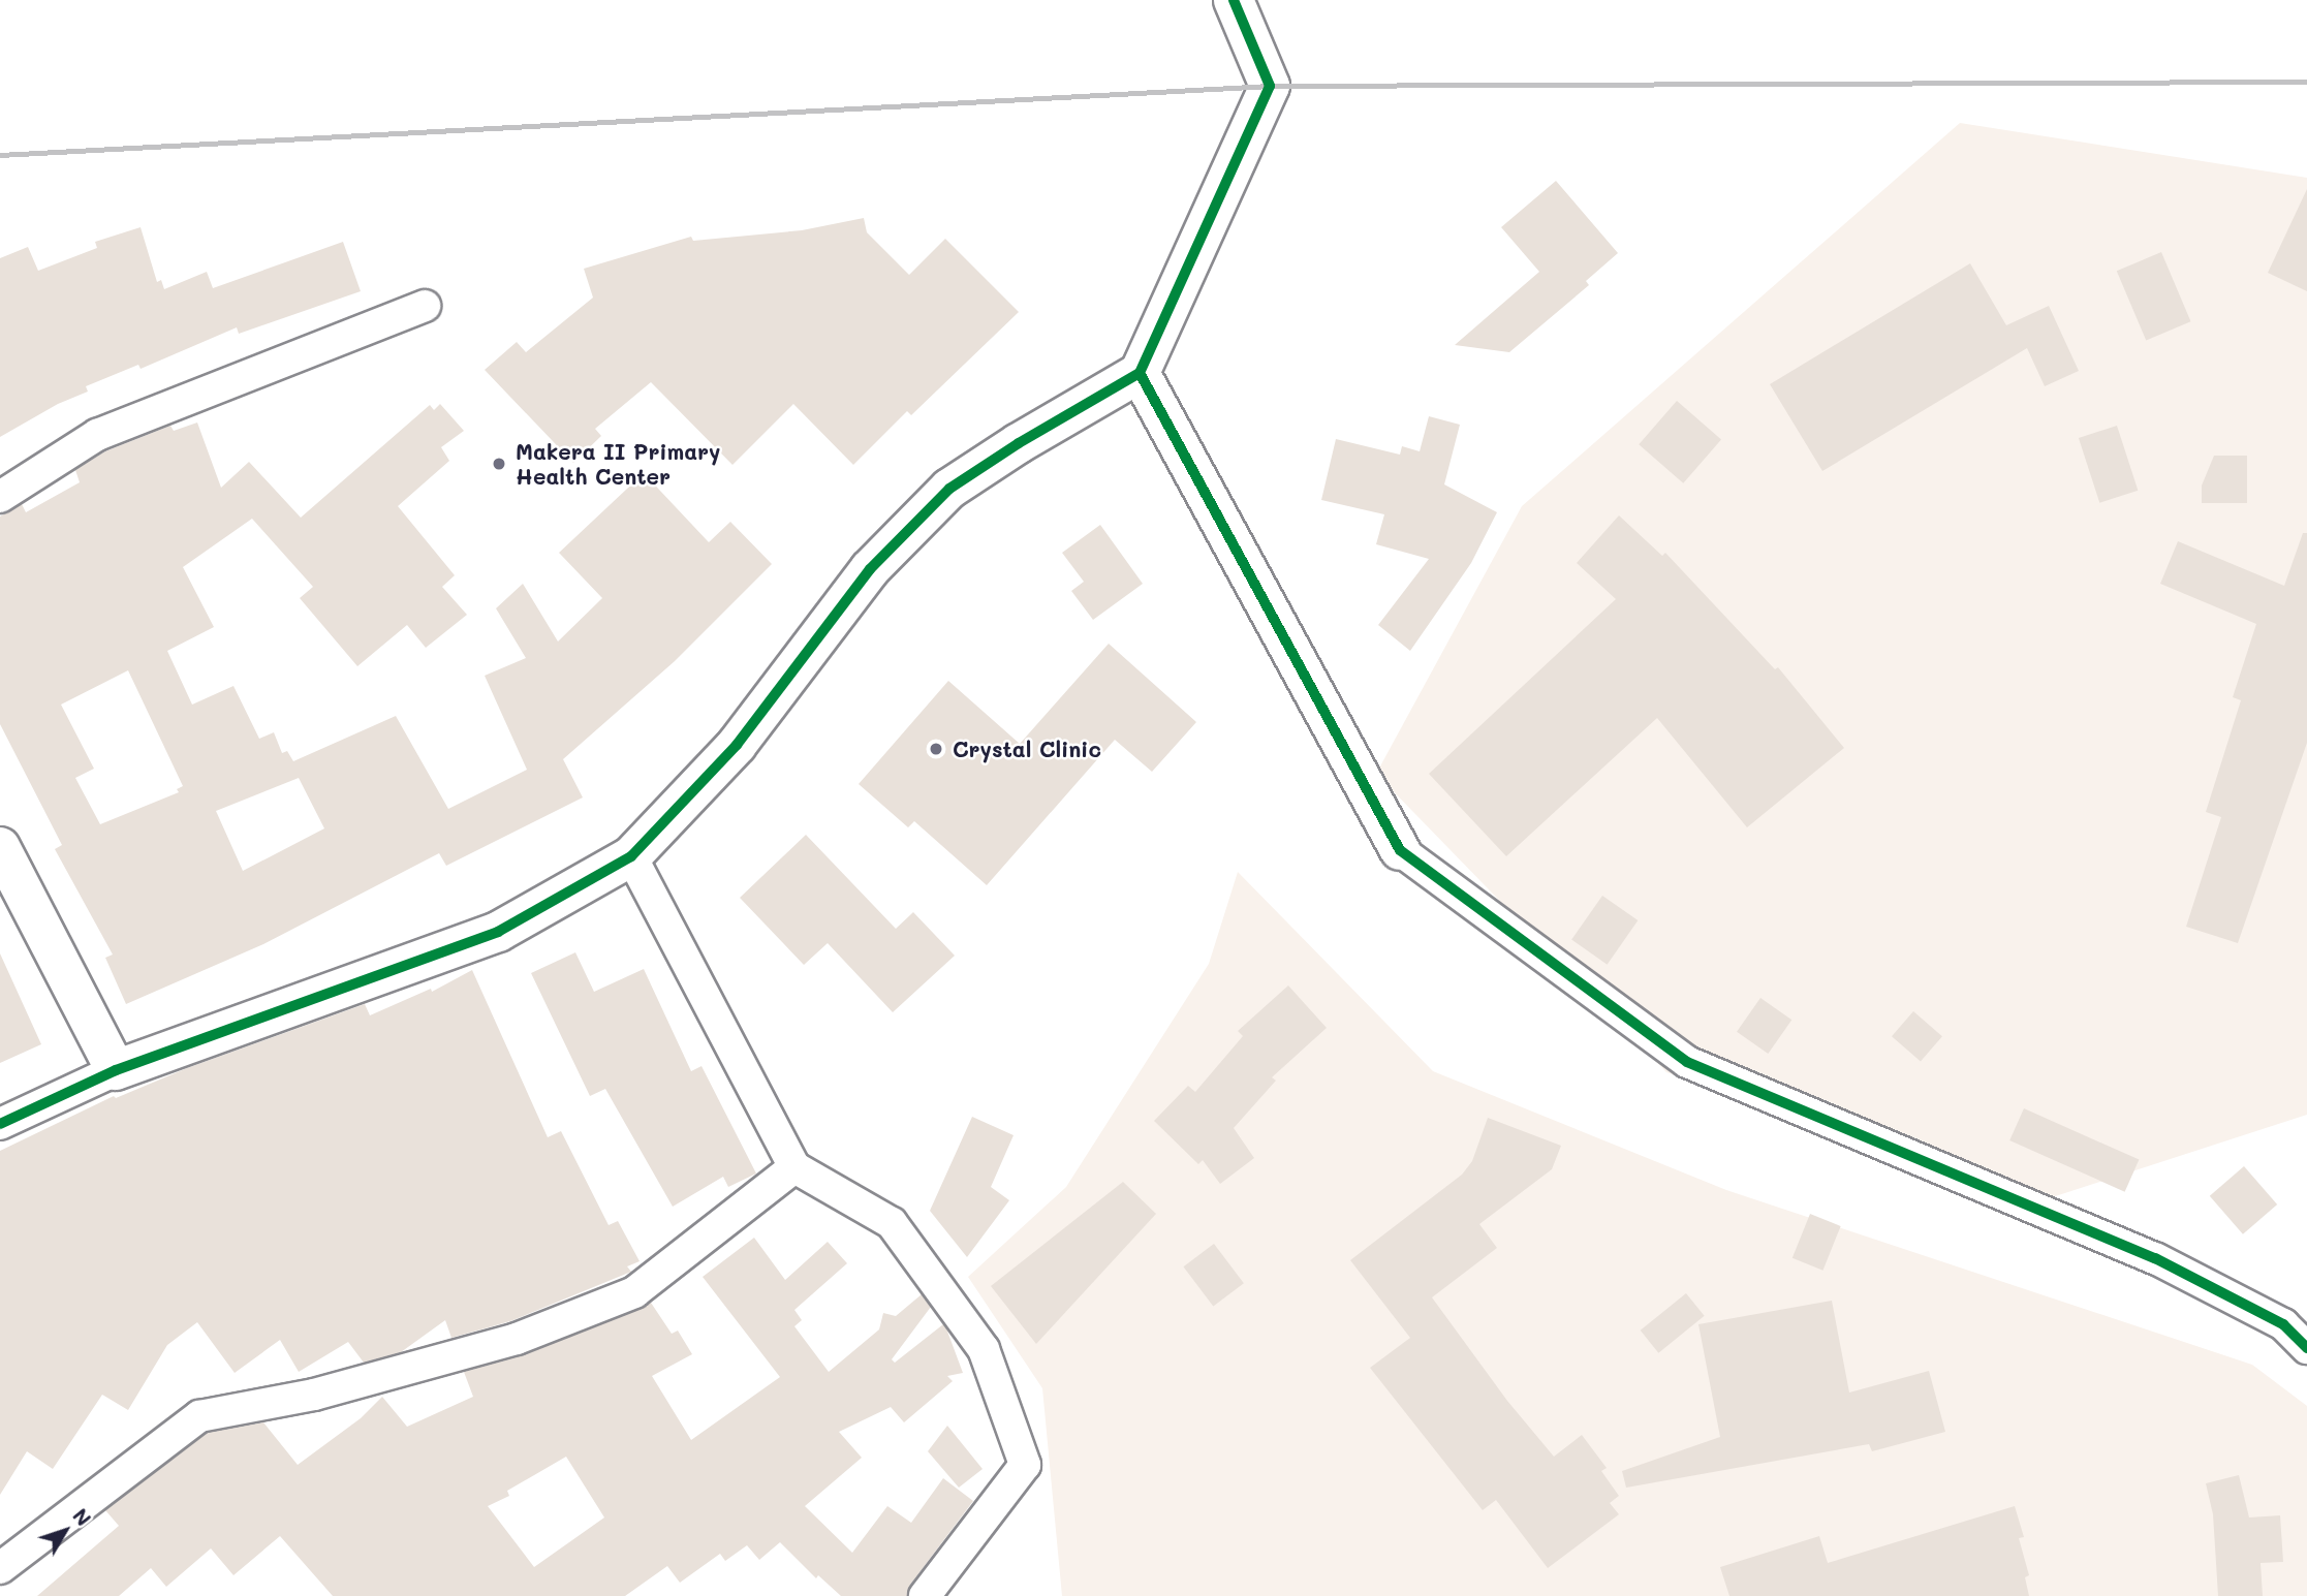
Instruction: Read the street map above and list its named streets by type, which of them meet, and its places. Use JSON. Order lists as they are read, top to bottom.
{
  "places": ["Makera II Primary Health Center", "Crystal Clinic"],
  "north": "top right"
}
